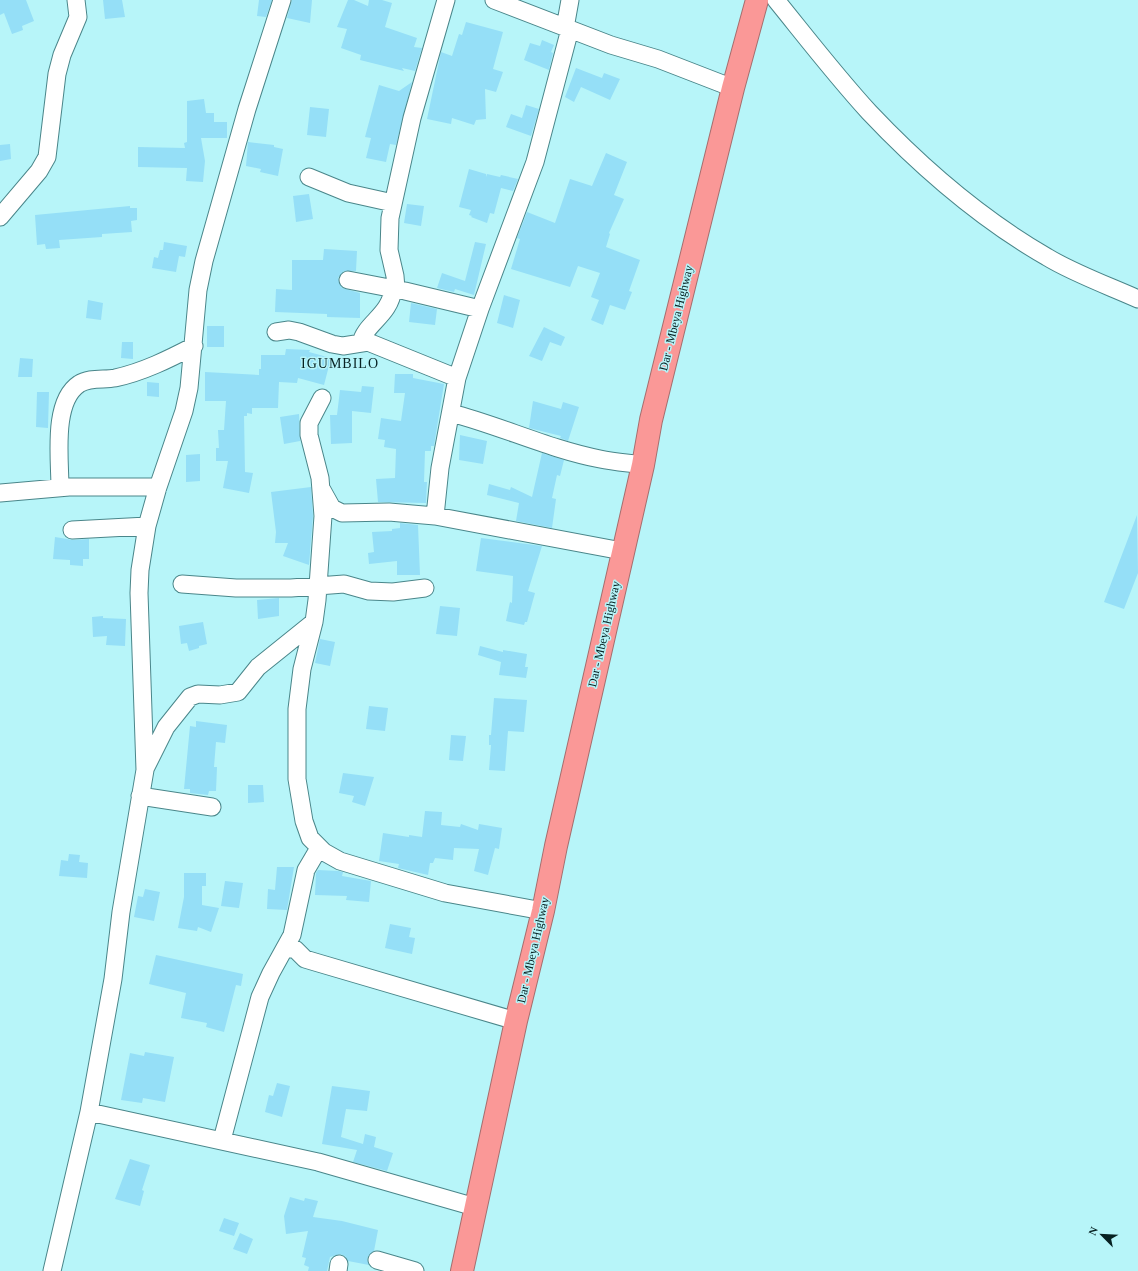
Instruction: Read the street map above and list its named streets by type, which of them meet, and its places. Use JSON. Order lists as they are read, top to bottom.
{
  "streets": {
    "highway": ["Dar - Mbeya Highway"]
  },
  "districts": ["IGUMBILO"],
  "north": "top left"
}
